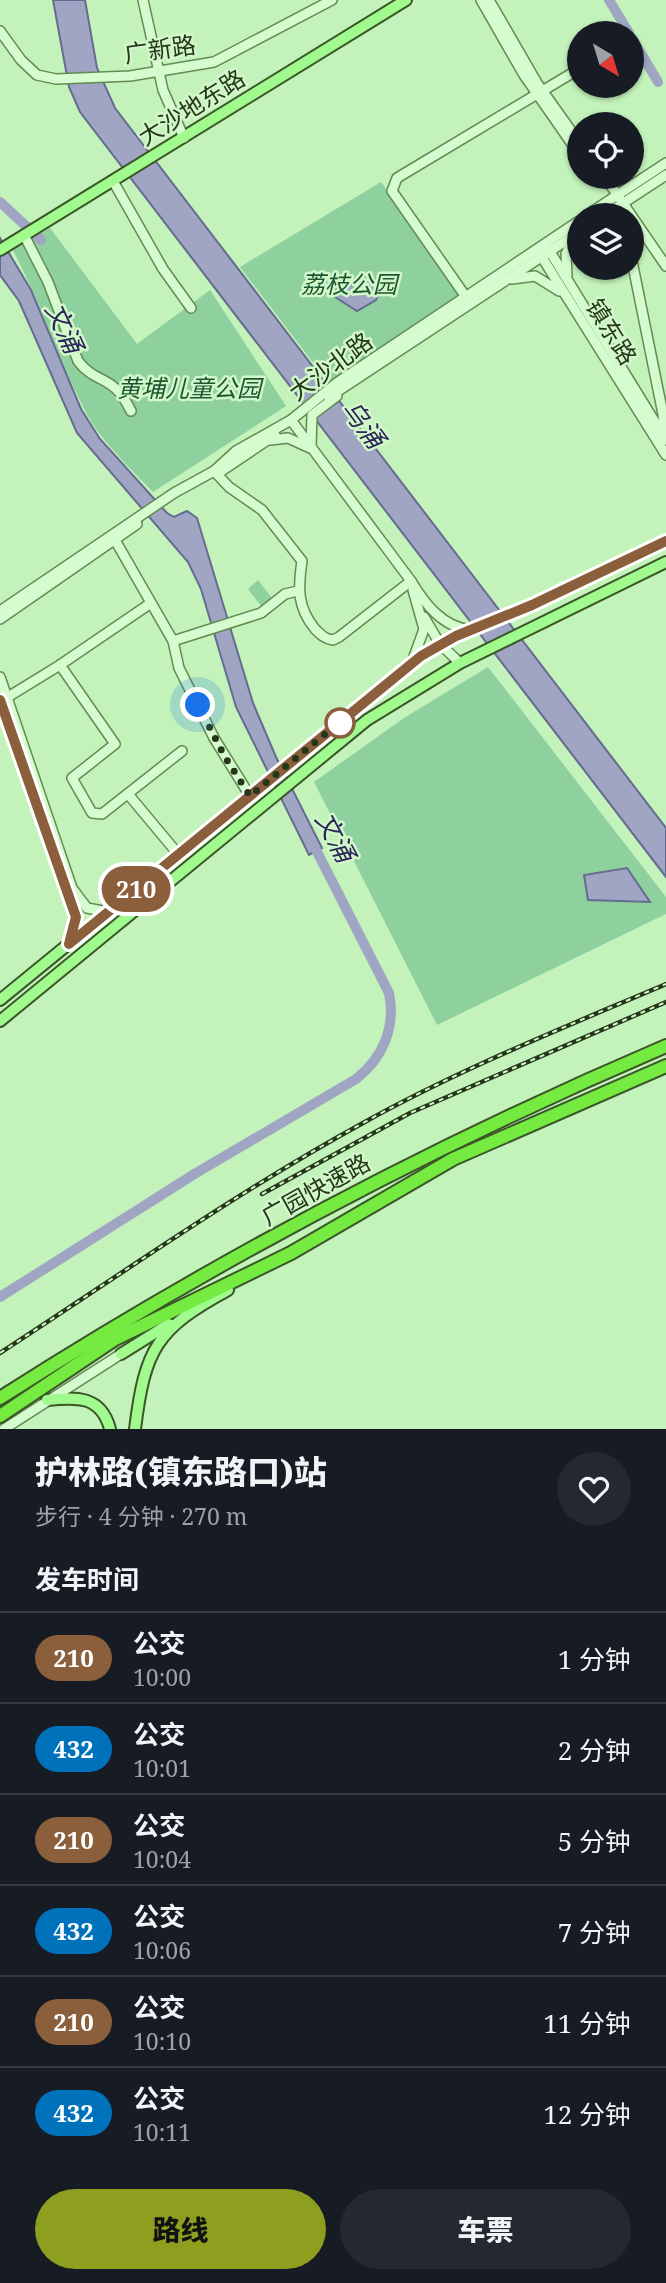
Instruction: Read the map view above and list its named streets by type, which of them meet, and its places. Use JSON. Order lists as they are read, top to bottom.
{
  "streets": {
    "highway": ["广园快速路"],
    "main road": ["大沙地东路"],
    "street": ["广新路", "镇东路", "大沙北路"]
  },
  "crossings": [
    ["镇东路", "大沙北路"]
  ],
  "water": ["文涌", "乌涌"],
  "parks": ["荔枝公园", "黄埔儿童公园"],
  "lines": ["bus line 210"],
  "north": "bottom right",
  "page": {
    "on_map": "210",
    "heading": [
      ["护林路(镇东路口)站", "步行 · 4 分钟 · 270 m"],
      "发车时间"
    ],
    "list": [
      {
        "mark": "210",
        "name": "公交",
        "note": "10:00",
        "value": "1 分钟"
      },
      {
        "mark": "432",
        "name": "公交",
        "note": "10:01",
        "value": "2 分钟"
      },
      {
        "mark": "210",
        "name": "公交",
        "note": "10:04",
        "value": "5 分钟"
      },
      {
        "mark": "432",
        "name": "公交",
        "note": "10:06",
        "value": "7 分钟"
      },
      {
        "mark": "210",
        "name": "公交",
        "note": "10:10",
        "value": "11 分钟"
      },
      {
        "mark": "432",
        "name": "公交",
        "note": "10:11",
        "value": "12 分钟"
      }
    ],
    "buttons": ["路线", "车票"]
  }
}
